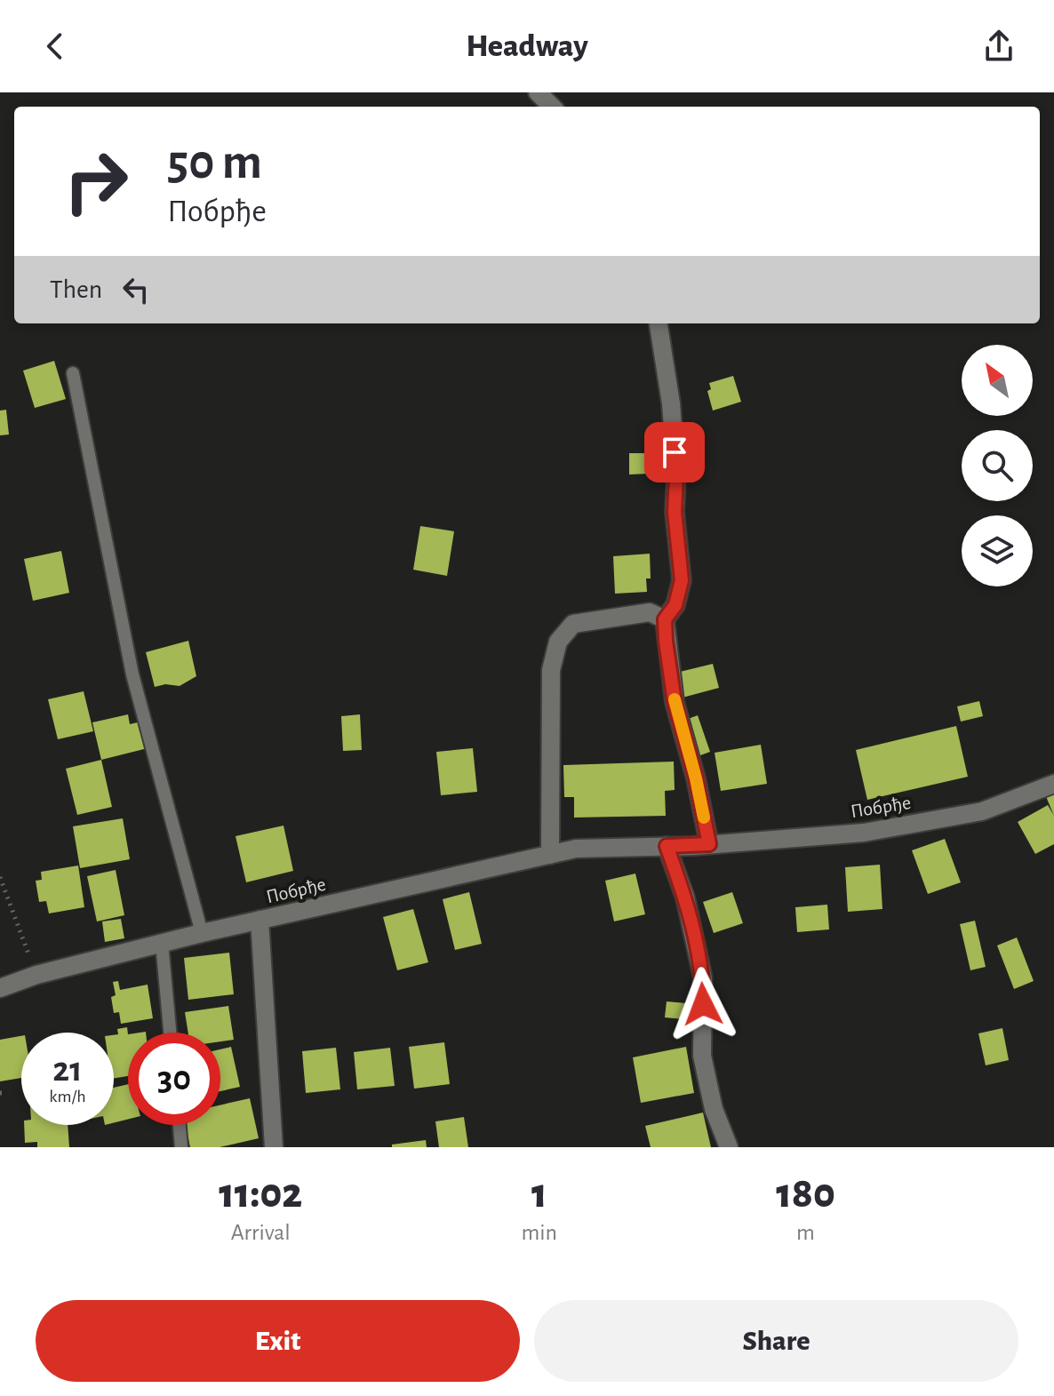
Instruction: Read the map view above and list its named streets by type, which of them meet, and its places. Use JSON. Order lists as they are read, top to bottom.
{
  "streets": {
    "street": ["Побрђе"]
  },
  "north": "top left",
  "page": {
    "header": "Headway",
    "turn": ["50 m", "Побрђе"],
    "then": "Then",
    "speed": "21 km/h",
    "limit": "30",
    "eta": [
      "11:02",
      "Arrival",
      "1",
      "min",
      "180",
      "m"
    ],
    "buttons": ["Exit", "Share"]
  }
}
